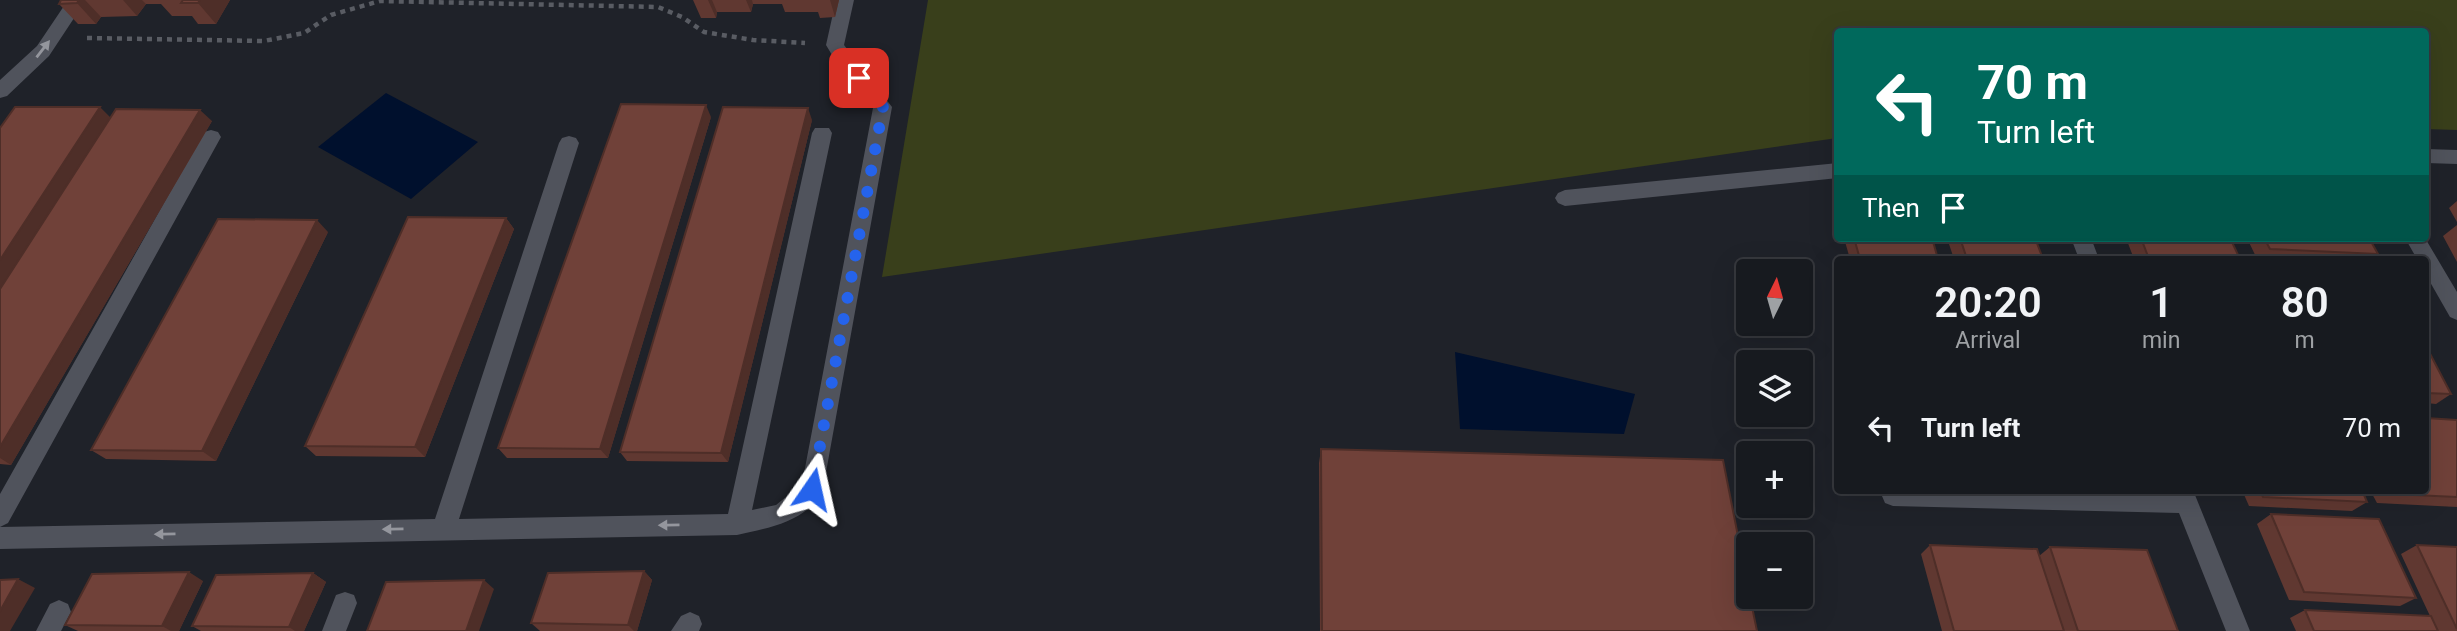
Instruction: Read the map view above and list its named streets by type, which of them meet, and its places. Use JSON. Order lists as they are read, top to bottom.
{
  "north": "top",
  "page": {
    "turn": ["70 m", "Turn left"],
    "then": "Then",
    "eta": [
      "20:20",
      "Arrival",
      "1",
      "min",
      "80",
      "m"
    ],
    "map_buttons": ["+", "−"],
    "list": [
      {
        "name": "Turn left",
        "value": "70 m"
      }
    ]
  }
}
